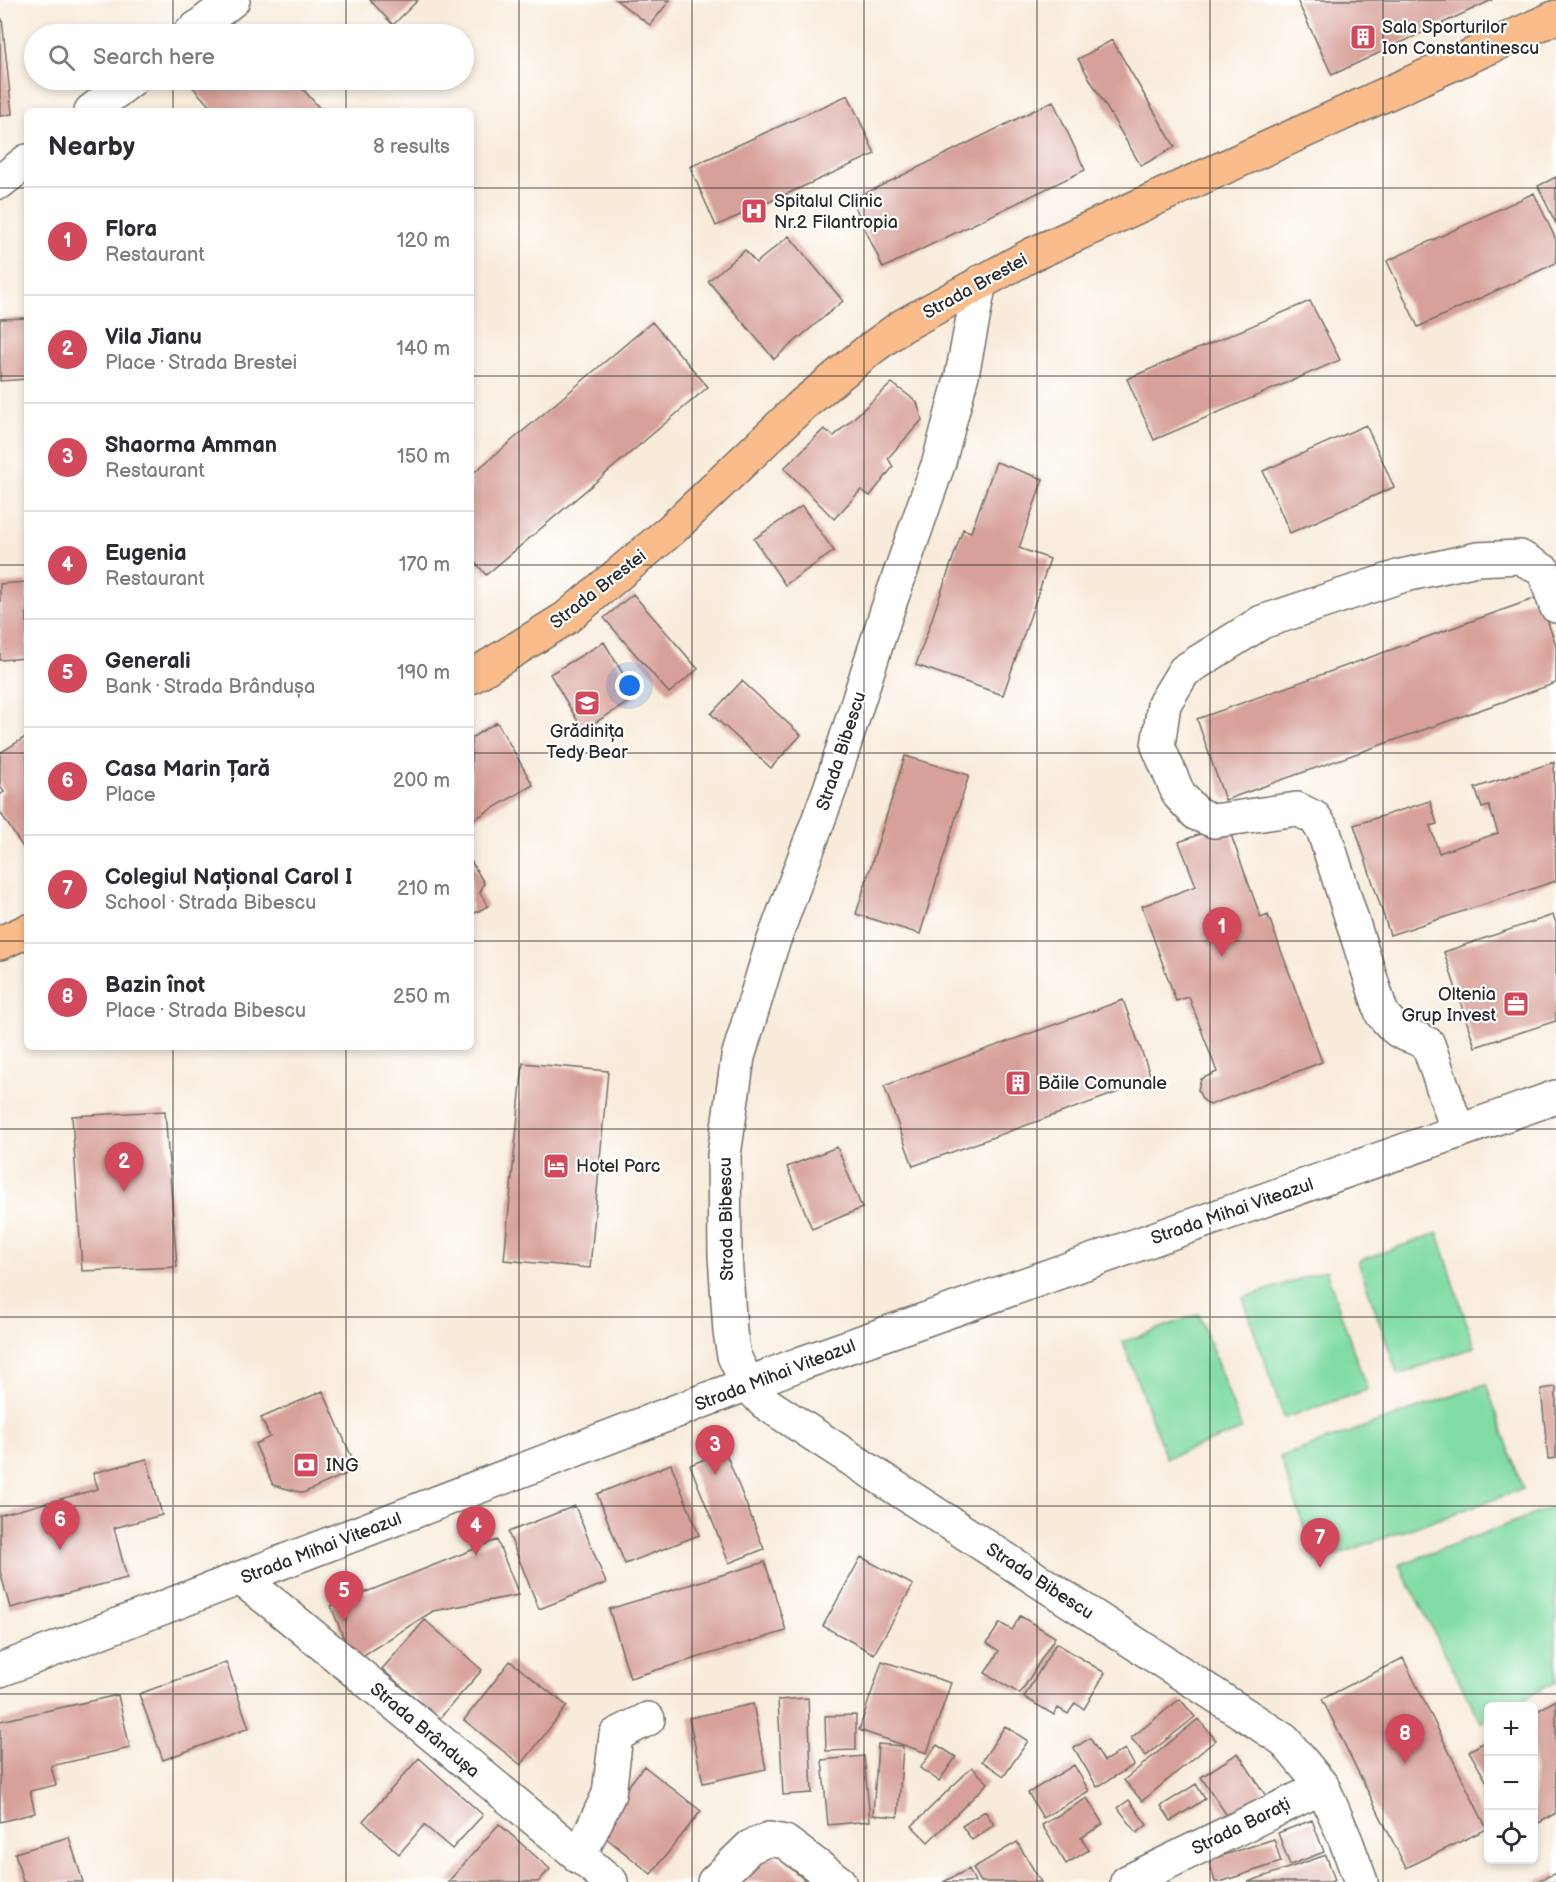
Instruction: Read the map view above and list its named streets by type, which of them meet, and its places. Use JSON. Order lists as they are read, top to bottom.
{
  "streets": {
    "main road": ["Strada Brestei"],
    "street": [
      "Strada Bibescu",
      "Strada Mihai Viteazul",
      "Strada Brândușa",
      "Strada Barați"
    ]
  },
  "crossings": [
    ["Strada Brestei", "Strada Bibescu"],
    ["Strada Bibescu", "Strada Mihai Viteazul"],
    ["Strada Bibescu", "Strada Barați"],
    ["Strada Mihai Viteazul", "Strada Brândușa"]
  ],
  "places": {
    "building": ["Sala Sporturilor Ion Constantinescu", "Băile Comunale"],
    "hospital": ["Spitalul Clinic Nr.2 Filantropia"],
    "school or university": ["Grădinița Tedy Bear"],
    "office": ["Oltenia Grup Invest"],
    "hotel": ["Hotel Parc"],
    "bank": ["ING"]
  },
  "page": {
    "search": "Search here",
    "heading": ["Nearby", "8 results"],
    "list": [
      {
        "mark": "1",
        "name": "Flora",
        "note": "Restaurant",
        "value": "120 m"
      },
      {
        "mark": "2",
        "name": "Vila Jianu",
        "note": "Place · Strada Brestei",
        "value": "140 m"
      },
      {
        "mark": "3",
        "name": "Shaorma Amman",
        "note": "Restaurant",
        "value": "150 m"
      },
      {
        "mark": "4",
        "name": "Eugenia",
        "note": "Restaurant",
        "value": "170 m"
      },
      {
        "mark": "5",
        "name": "Generali",
        "note": "Bank · Strada Brândușa",
        "value": "190 m"
      },
      {
        "mark": "6",
        "name": "Casa Marin Țară",
        "note": "Place",
        "value": "200 m"
      },
      {
        "mark": "7",
        "name": "Colegiul Național Carol I",
        "note": "School · Strada Bibescu",
        "value": "210 m"
      },
      {
        "mark": "8",
        "name": "Bazin înot",
        "note": "Place · Strada Bibescu",
        "value": "250 m"
      }
    ],
    "pins": [
      "1",
      "2",
      "3",
      "6",
      "4",
      "7",
      "5",
      "8"
    ],
    "map_buttons": ["+", "−"]
  }
}
